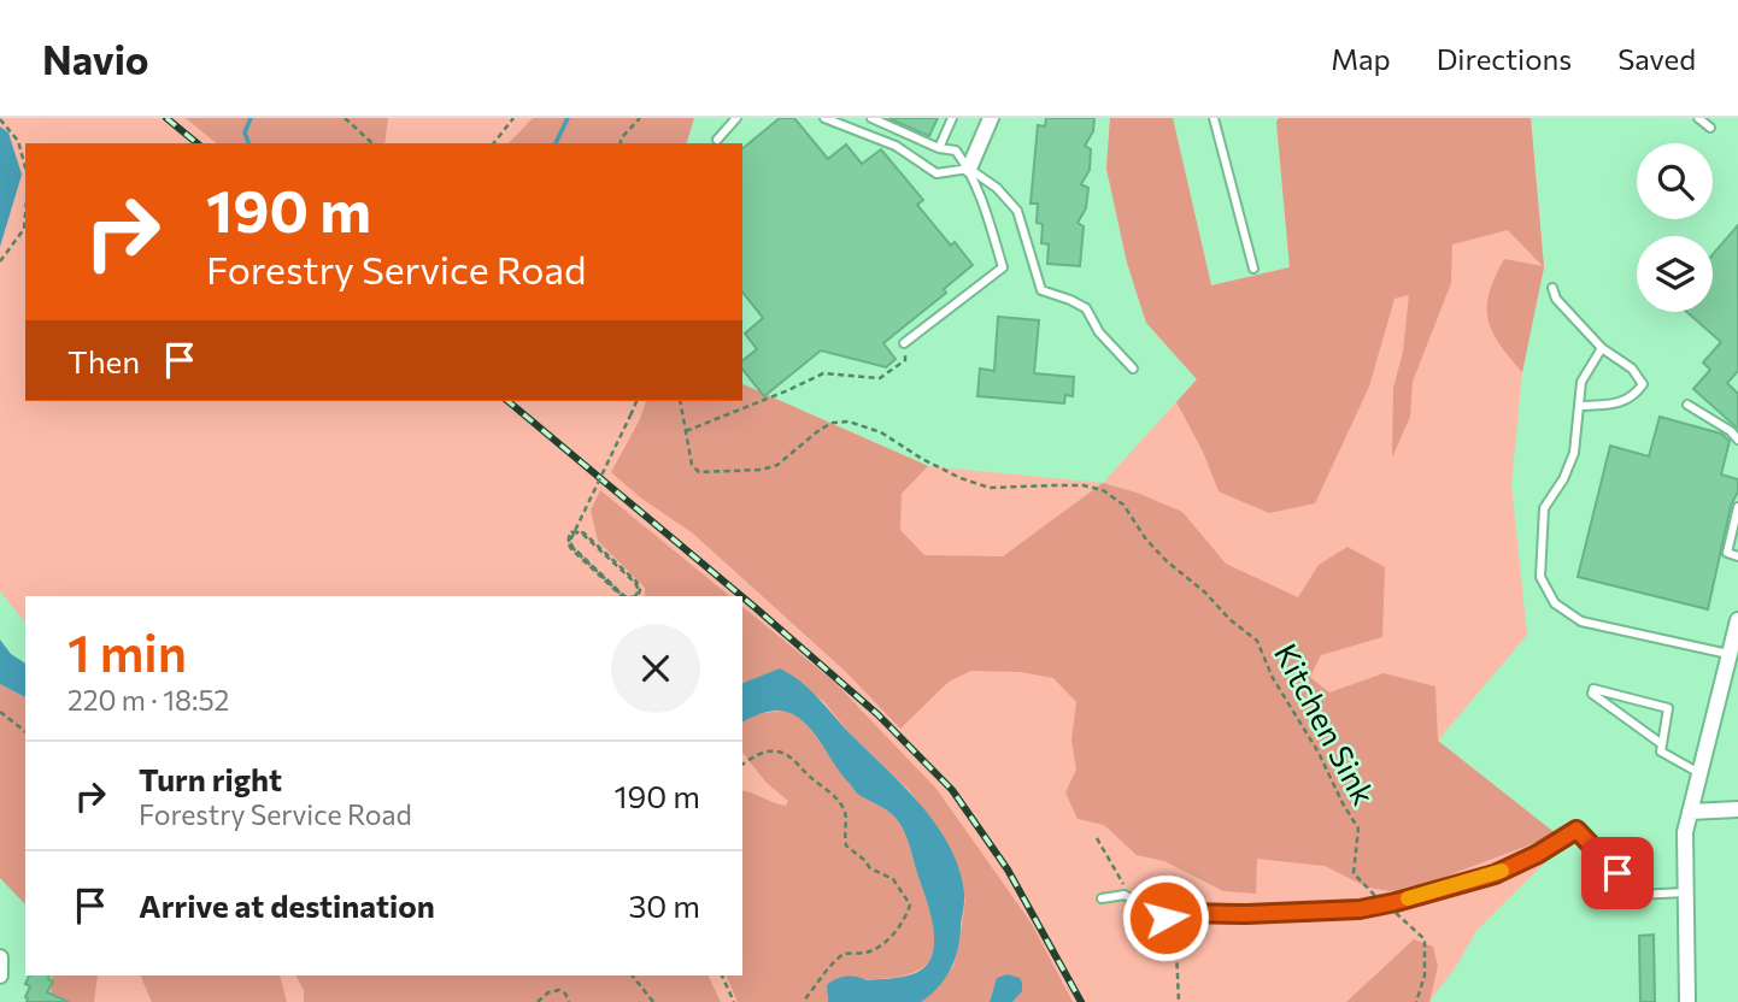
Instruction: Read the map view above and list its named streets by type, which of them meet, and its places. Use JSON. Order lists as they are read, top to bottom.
{
  "streets": {
    "path": ["Kitchen Sink"]
  },
  "page": {
    "header": "Navio",
    "nav": ["Map", "Directions", "Saved"],
    "turn": ["190 m", "Forestry Service Road"],
    "then": "Then",
    "heading": ["1 min", "220 m · 18:52"],
    "list": [
      {
        "name": "Turn right",
        "note": "Forestry Service Road",
        "value": "190 m"
      },
      {
        "name": "Arrive at destination",
        "value": "30 m"
      }
    ]
  }
}
